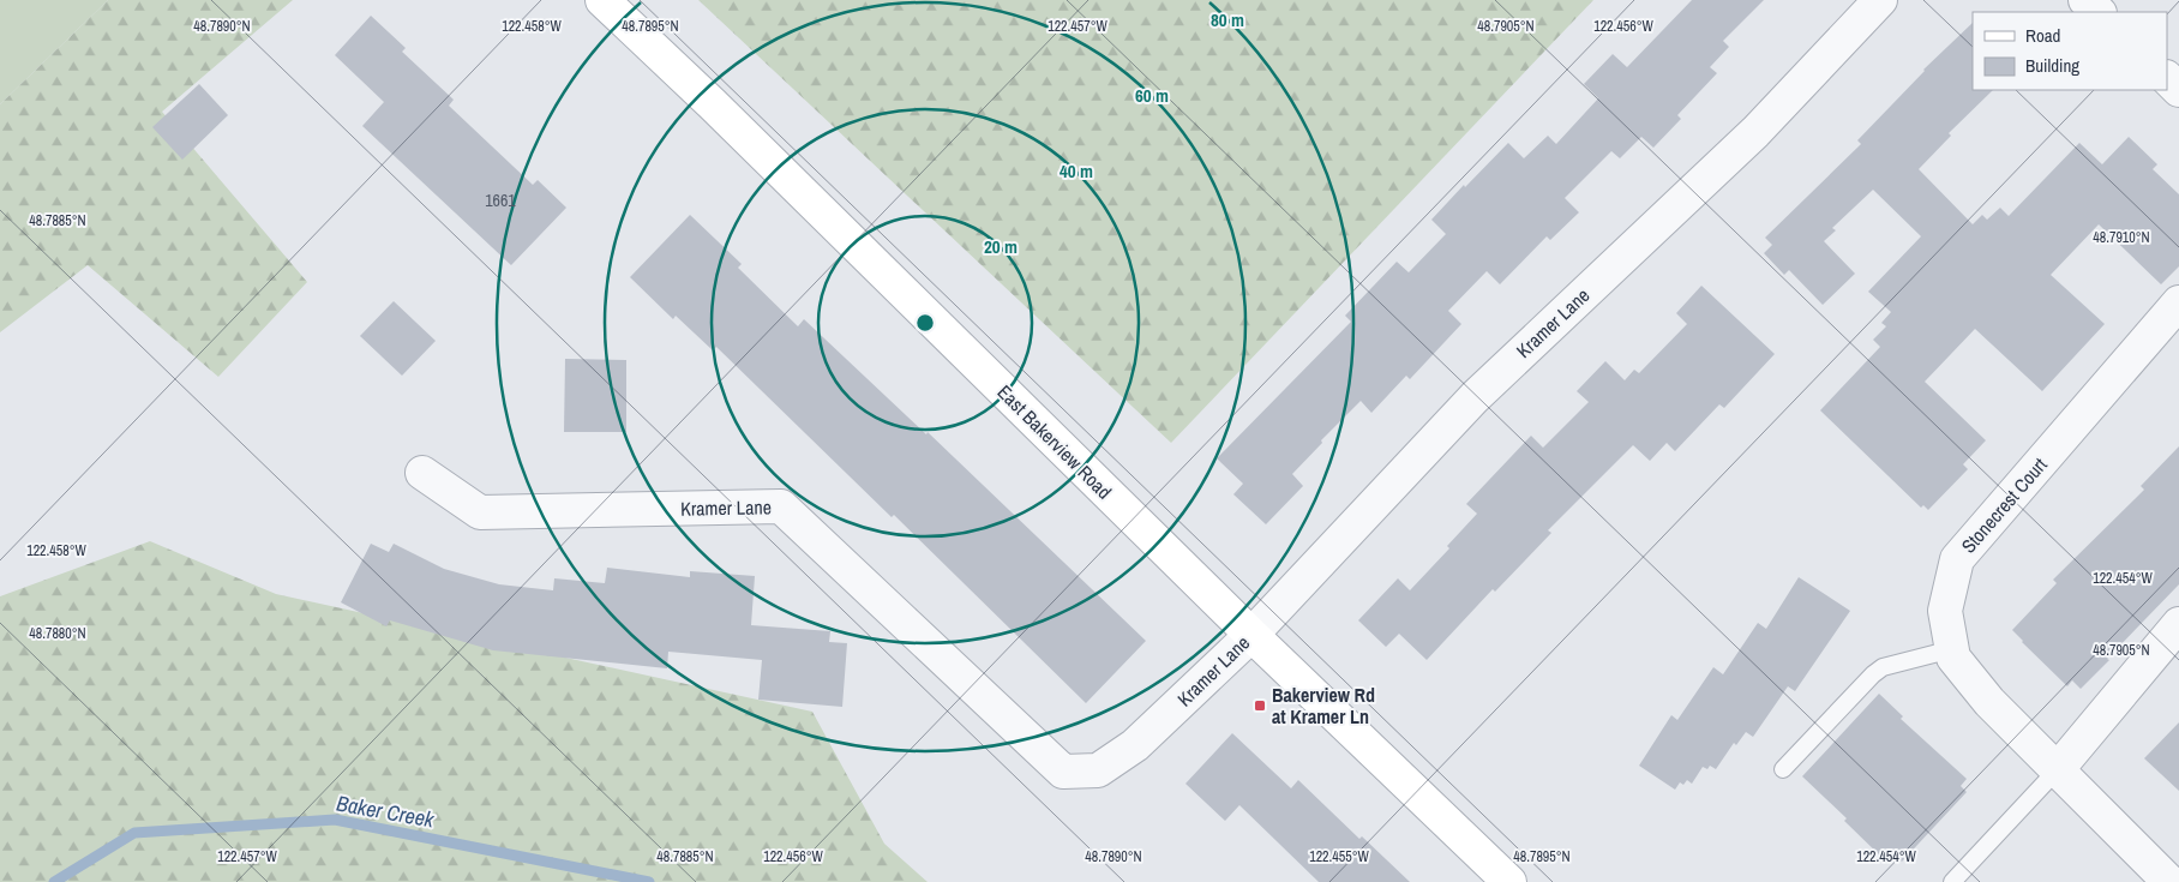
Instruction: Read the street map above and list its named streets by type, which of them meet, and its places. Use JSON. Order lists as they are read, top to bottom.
{
  "streets": {
    "main road": ["East Bakerview Road"],
    "street": ["Kramer Lane", "Stonecrest Court"]
  },
  "crossings": [
    ["Kramer Lane", "East Bakerview Road"]
  ],
  "water": ["Baker Creek"],
  "places": {
    "transit": ["Bakerview Rd at Kramer Ln"]
  },
  "house_numbers": ["1661"],
  "legend": ["Road", "Building"],
  "coordinates": [
    "48.7890°N",
    "48.7895°N",
    "48.7905°N",
    "122.458°W",
    "122.457°W",
    "122.456°W",
    "48.7885°N",
    "48.7910°N",
    "122.454°W",
    "48.7880°N",
    "122.455°W"
  ],
  "rings": [
    "80 m",
    "60 m",
    "40 m",
    "20 m"
  ]
}
